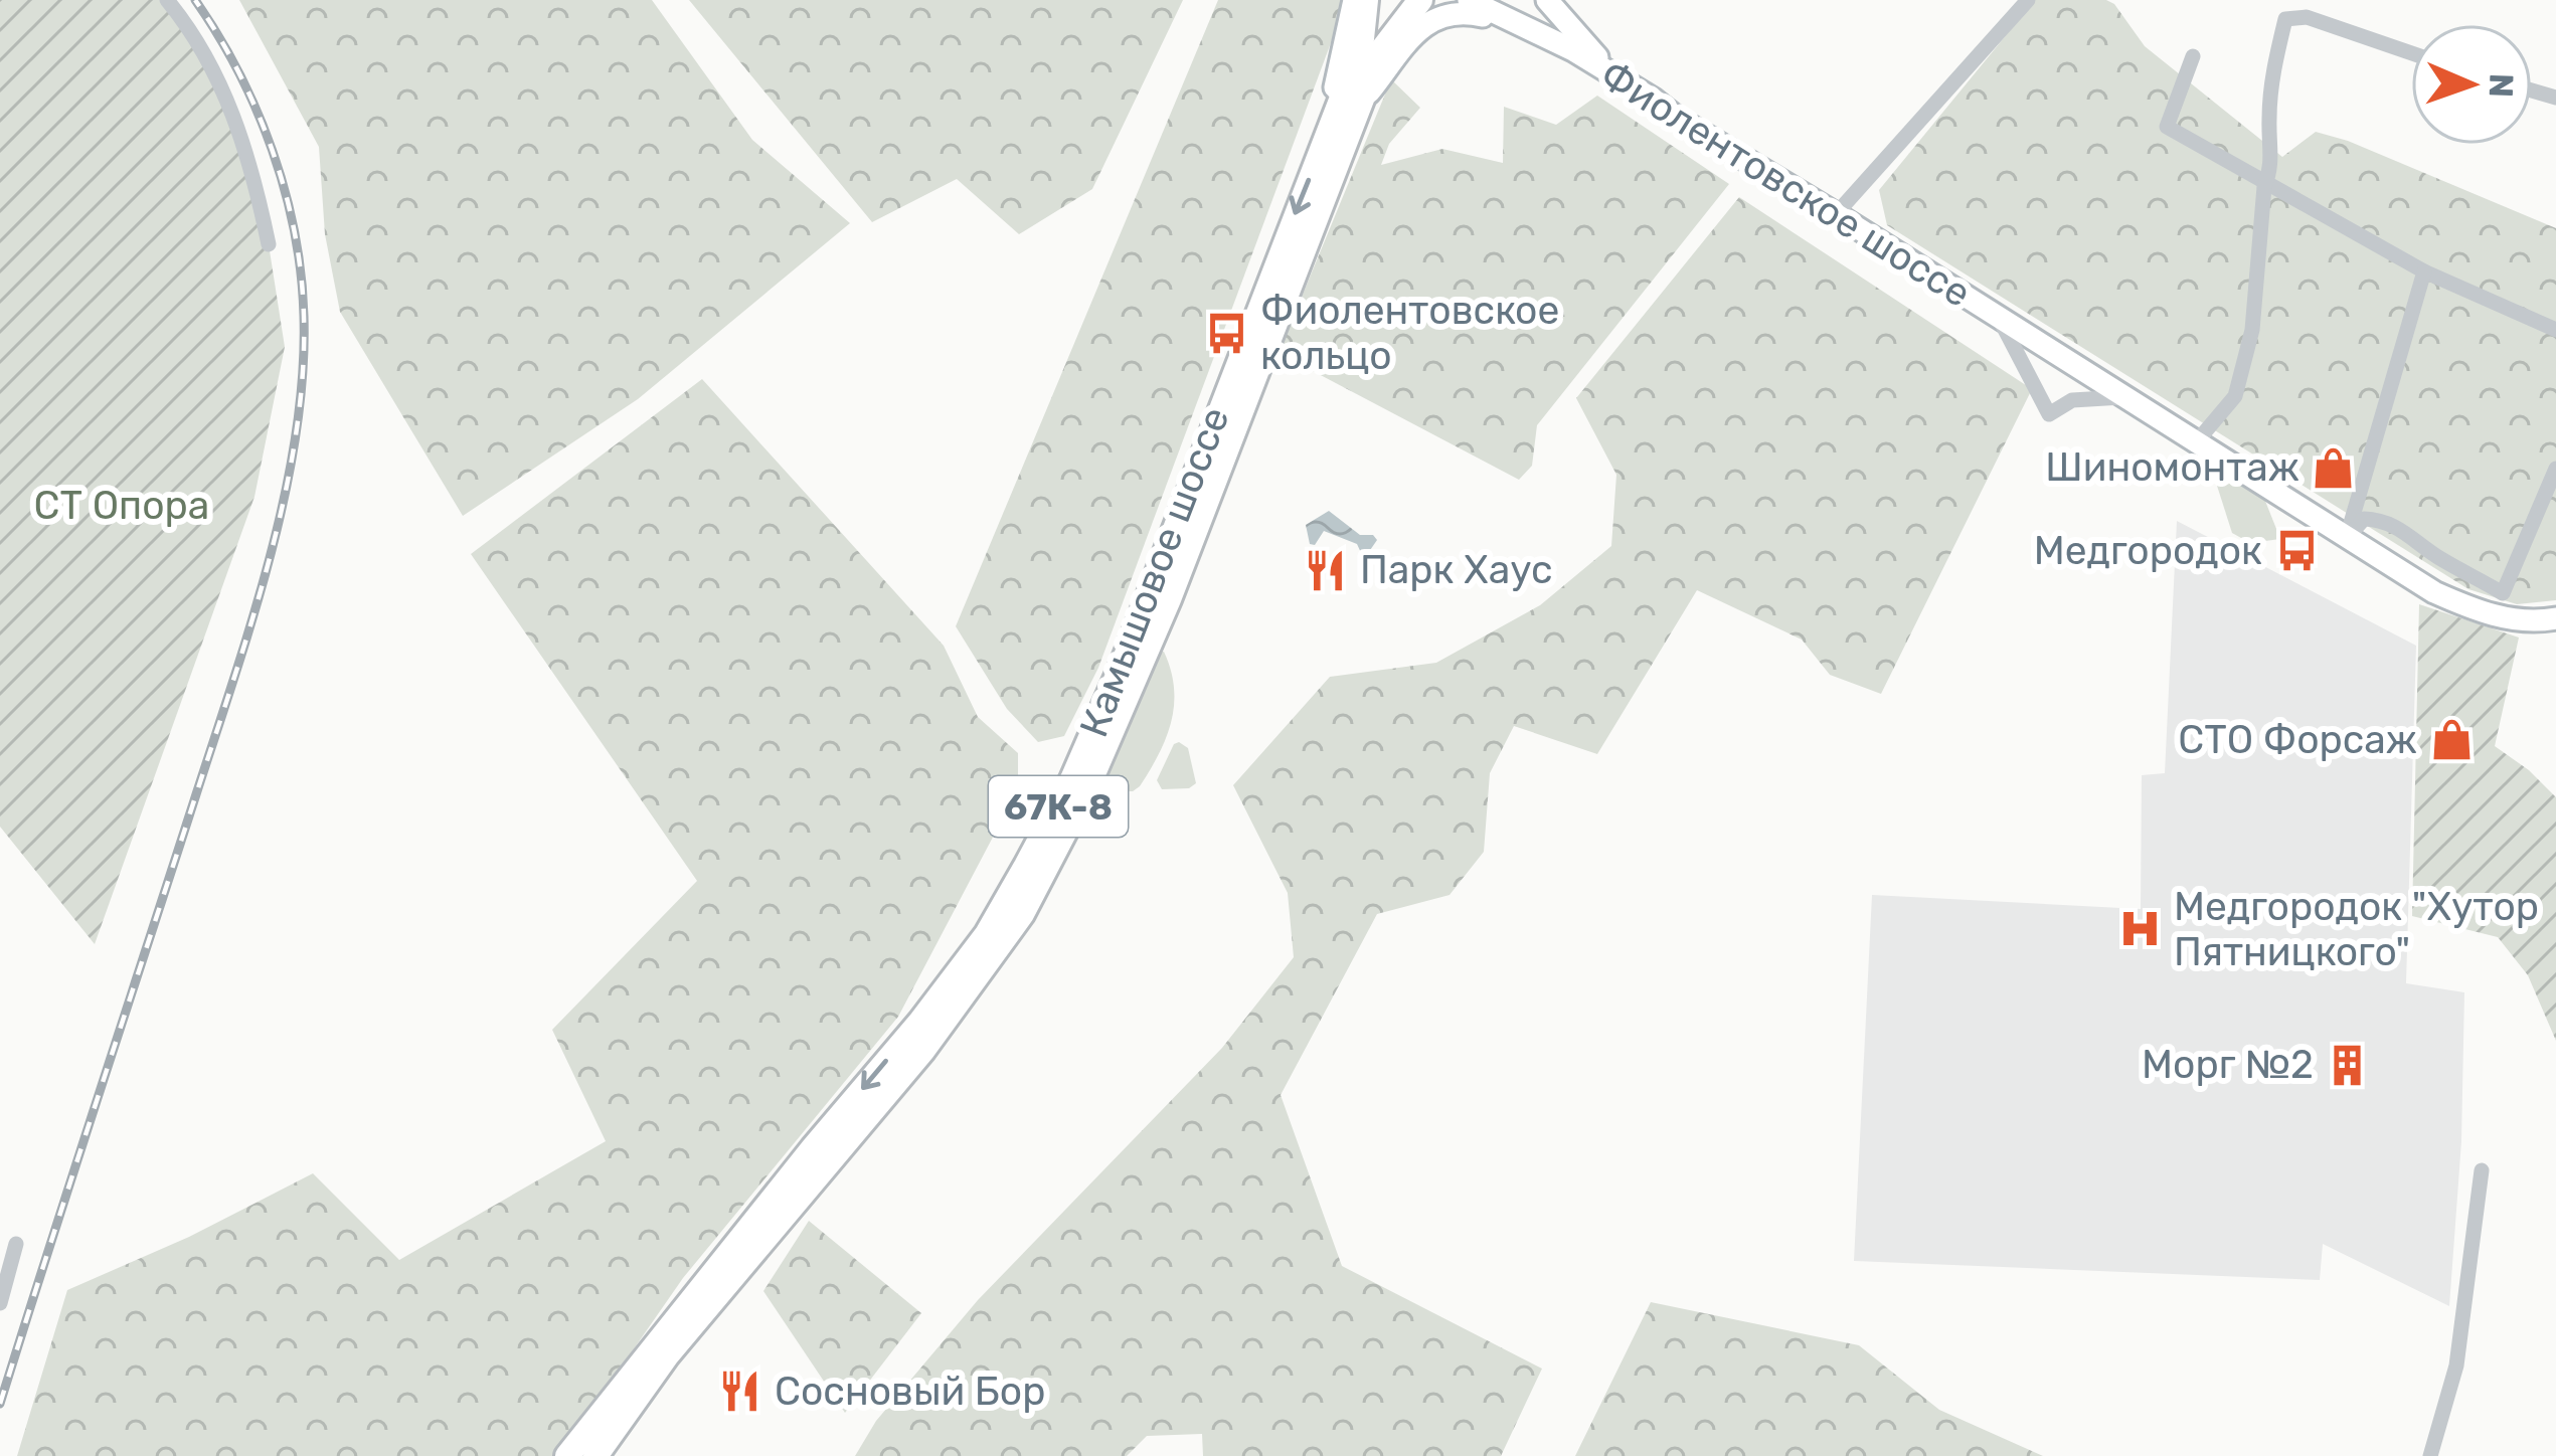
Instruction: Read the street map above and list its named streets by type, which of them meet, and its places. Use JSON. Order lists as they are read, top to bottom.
{
  "streets": {
    "main road": ["Фиолентовское шоссе", "Камышовое шоссе", "67К-8"]
  },
  "crossings": [
    ["Камышовое шоссе", "67К-8"]
  ],
  "parks": ["СТ Опора"],
  "places": {
    "bus stop": ["Фиолентовское кольцо", "Медгородок"],
    "shop": ["Шиномонтаж", "СТО Форсаж"],
    "restaurant": ["Парк Хаус", "Сосновый Бор"],
    "hospital": ["Медгородок \"Хутор Пятницкого\""],
    "building": ["Морг №2"]
  },
  "north": "right"
}
